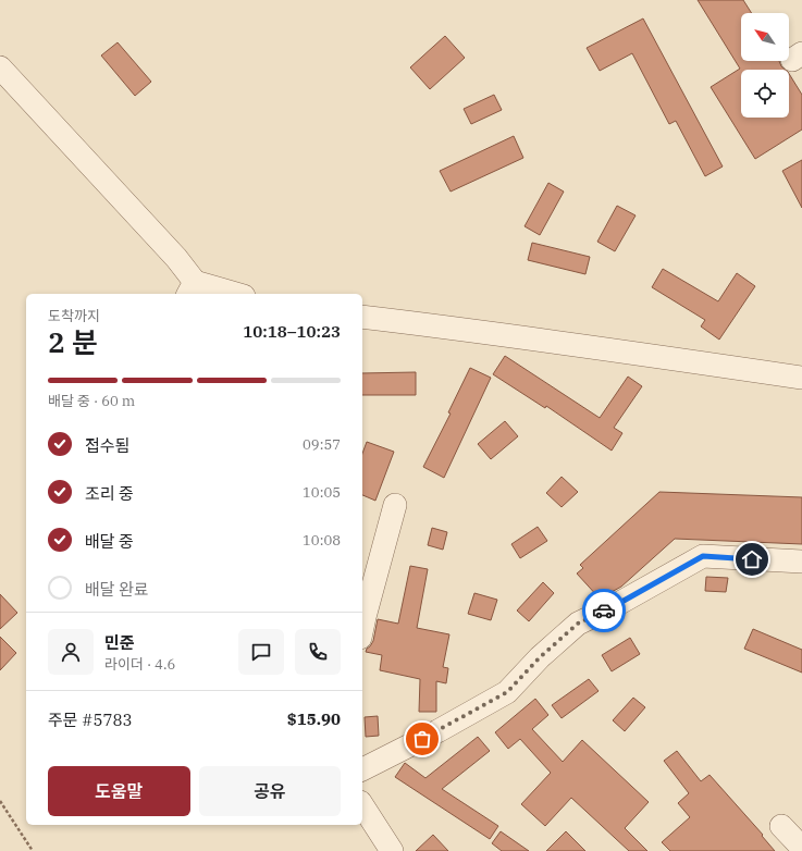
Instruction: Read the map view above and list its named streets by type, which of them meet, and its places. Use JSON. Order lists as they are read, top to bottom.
{
  "north": "top left",
  "page": {
    "heading": ["2 분", "도착까지", "10:18–10:23"],
    "panel": [
      "민준",
      "라이더 · 4.6",
      "주문 #5783",
      "$15.90"
    ],
    "bar": "배달 중 · 60 m",
    "list": [
      ["접수됨", "09:57"],
      ["조리 중", "10:05"],
      ["배달 중", "10:08"],
      "배달 완료"
    ],
    "buttons": ["도움말", "공유"]
  }
}
